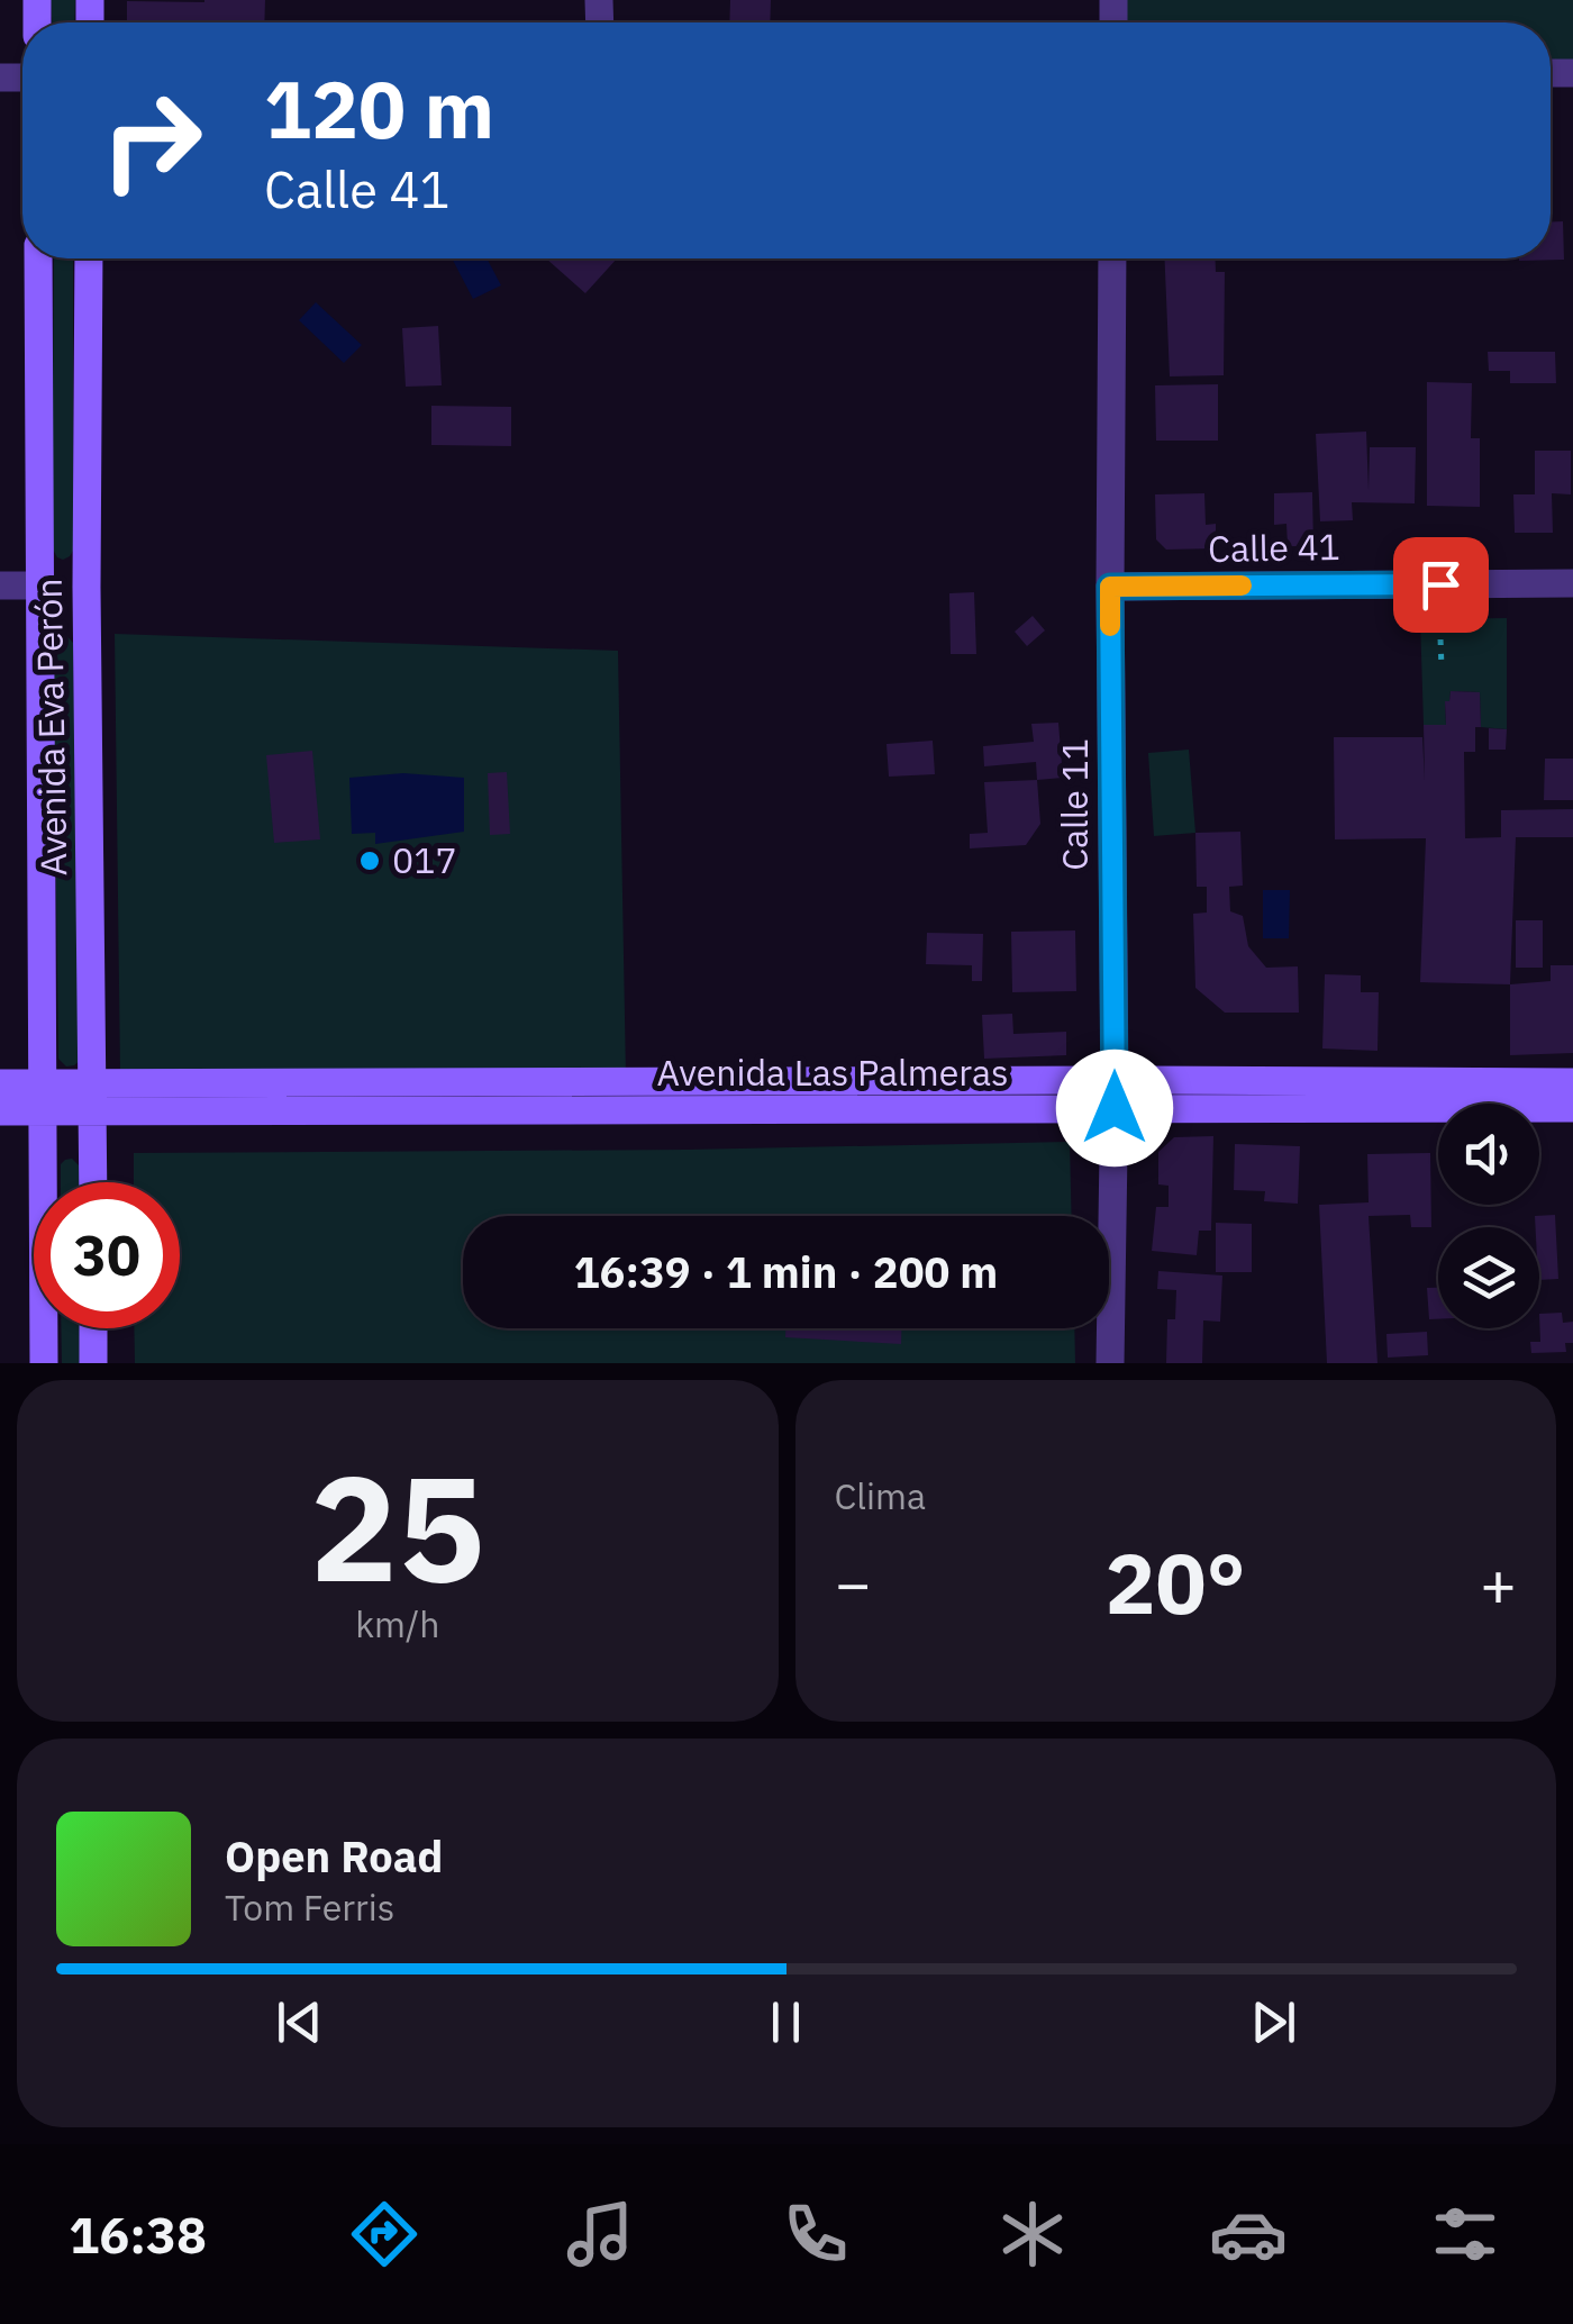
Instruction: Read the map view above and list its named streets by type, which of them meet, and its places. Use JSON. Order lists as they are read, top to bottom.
{
  "streets": {
    "main road": ["Avenida Eva Perón", "Avenida Las Palmeras"],
    "street": ["Calle 41", "Calle 11"]
  },
  "crossings": [
    ["Calle 41", "Calle 11"],
    ["Avenida Eva Perón", "Avenida Las Palmeras"],
    ["Calle 11", "Avenida Las Palmeras"]
  ],
  "places": ["017"],
  "page": {
    "turn": ["120 m", "Calle 41"],
    "limit": "30",
    "trip": "16:39 · 1 min · 200 m",
    "tile": [
      ["25", "km/h"],
      "Clima"
    ],
    "heat": ["−", "20°", "+"],
    "song": ["Open Road", "Tom Ferris"],
    "tabs": "16:38"
  }
}
